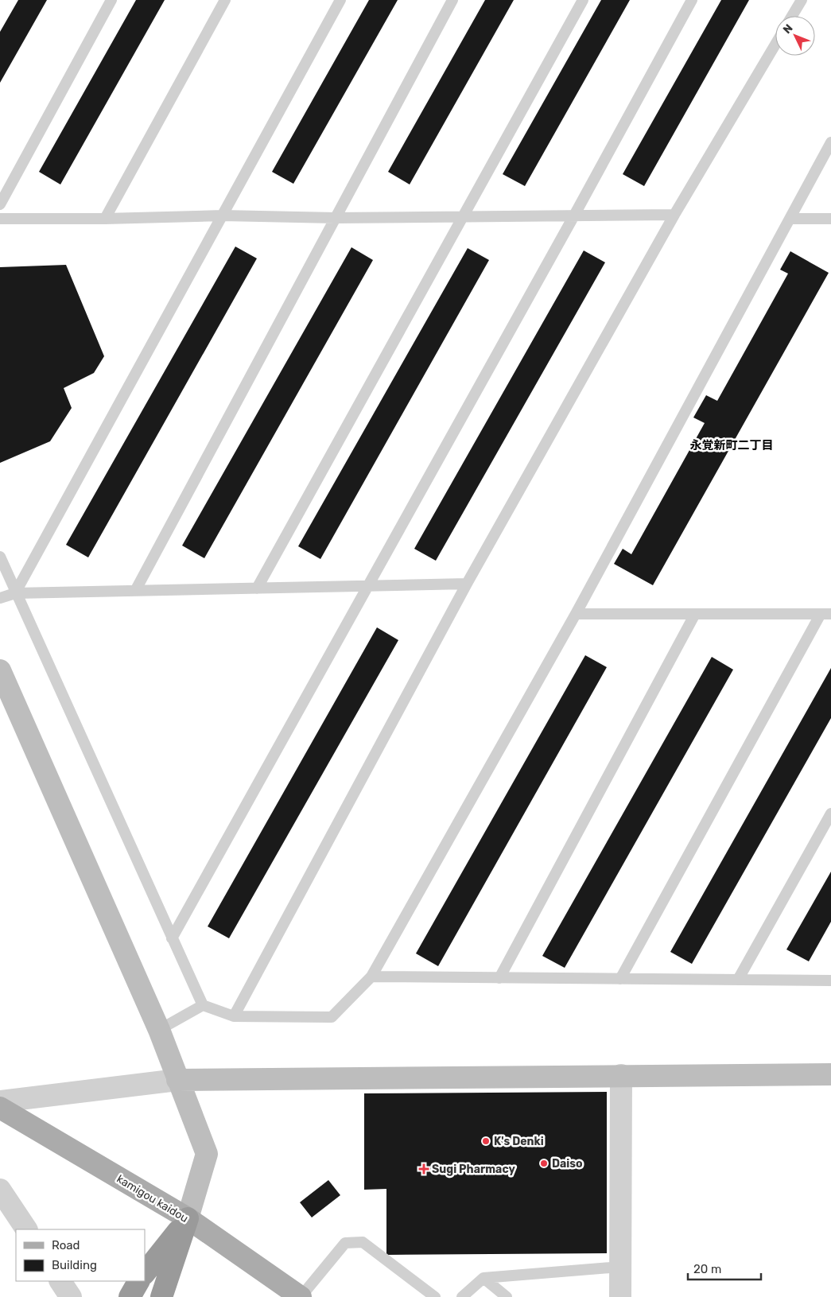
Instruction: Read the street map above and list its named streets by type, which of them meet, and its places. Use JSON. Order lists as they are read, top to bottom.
{
  "streets": {
    "main road": ["kamigou kaidou"]
  },
  "districts": ["永覚新町二丁目"],
  "places": {
    "other": ["K's Denki", "Daiso"],
    "health": ["Sugi Pharmacy"]
  },
  "legend": ["Road", "Building"],
  "scale_bar": "20 m",
  "north": "top left"
}
